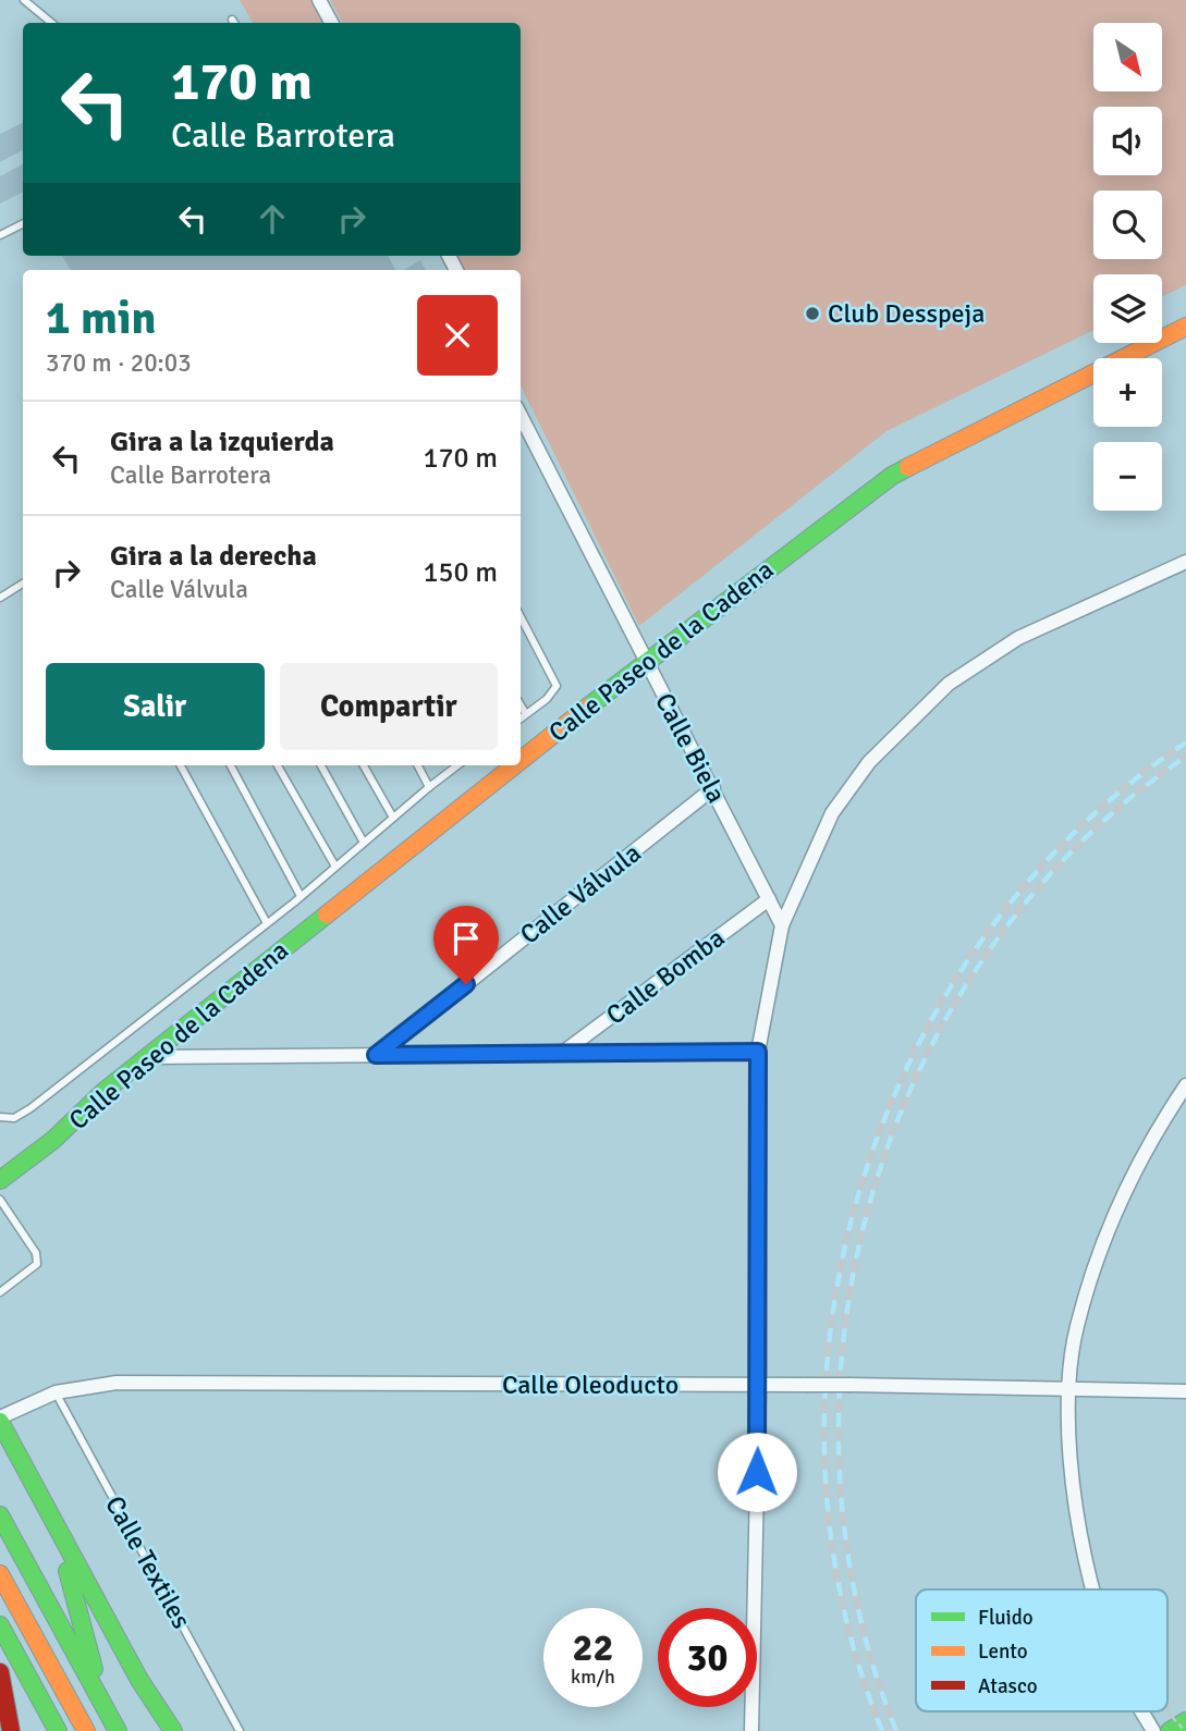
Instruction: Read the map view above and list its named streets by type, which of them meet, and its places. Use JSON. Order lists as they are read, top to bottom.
{
  "streets": {
    "main road": ["Calle Paseo de la Cadena"],
    "street": [
      "Calle Biela",
      "Calle Válvula",
      "Calle Bomba",
      "Calle Oleoducto"
    ],
    "lane": ["Calle Textiles"]
  },
  "crossings": [
    ["Calle Paseo de la Cadena", "Calle Biela"],
    ["Calle Biela", "Calle Válvula"],
    ["Calle Biela", "Calle Bomba"],
    ["Calle Oleoducto", "Calle Textiles"]
  ],
  "places": ["Club Desspeja"],
  "legend": ["Fluido", "Lento", "Atasco"],
  "north": "bottom right",
  "page": {
    "map_buttons": ["+", "−"],
    "turn": ["170 m", "Calle Barrotera"],
    "heading": ["1 min", "370 m · 20:03"],
    "list": [
      {
        "name": "Gira a la izquierda",
        "note": "Calle Barrotera",
        "value": "170 m"
      },
      {
        "name": "Gira a la derecha",
        "note": "Calle Válvula",
        "value": "150 m"
      }
    ],
    "buttons": ["Salir", "Compartir"],
    "speed": "22 km/h",
    "limit": "30"
  }
}
